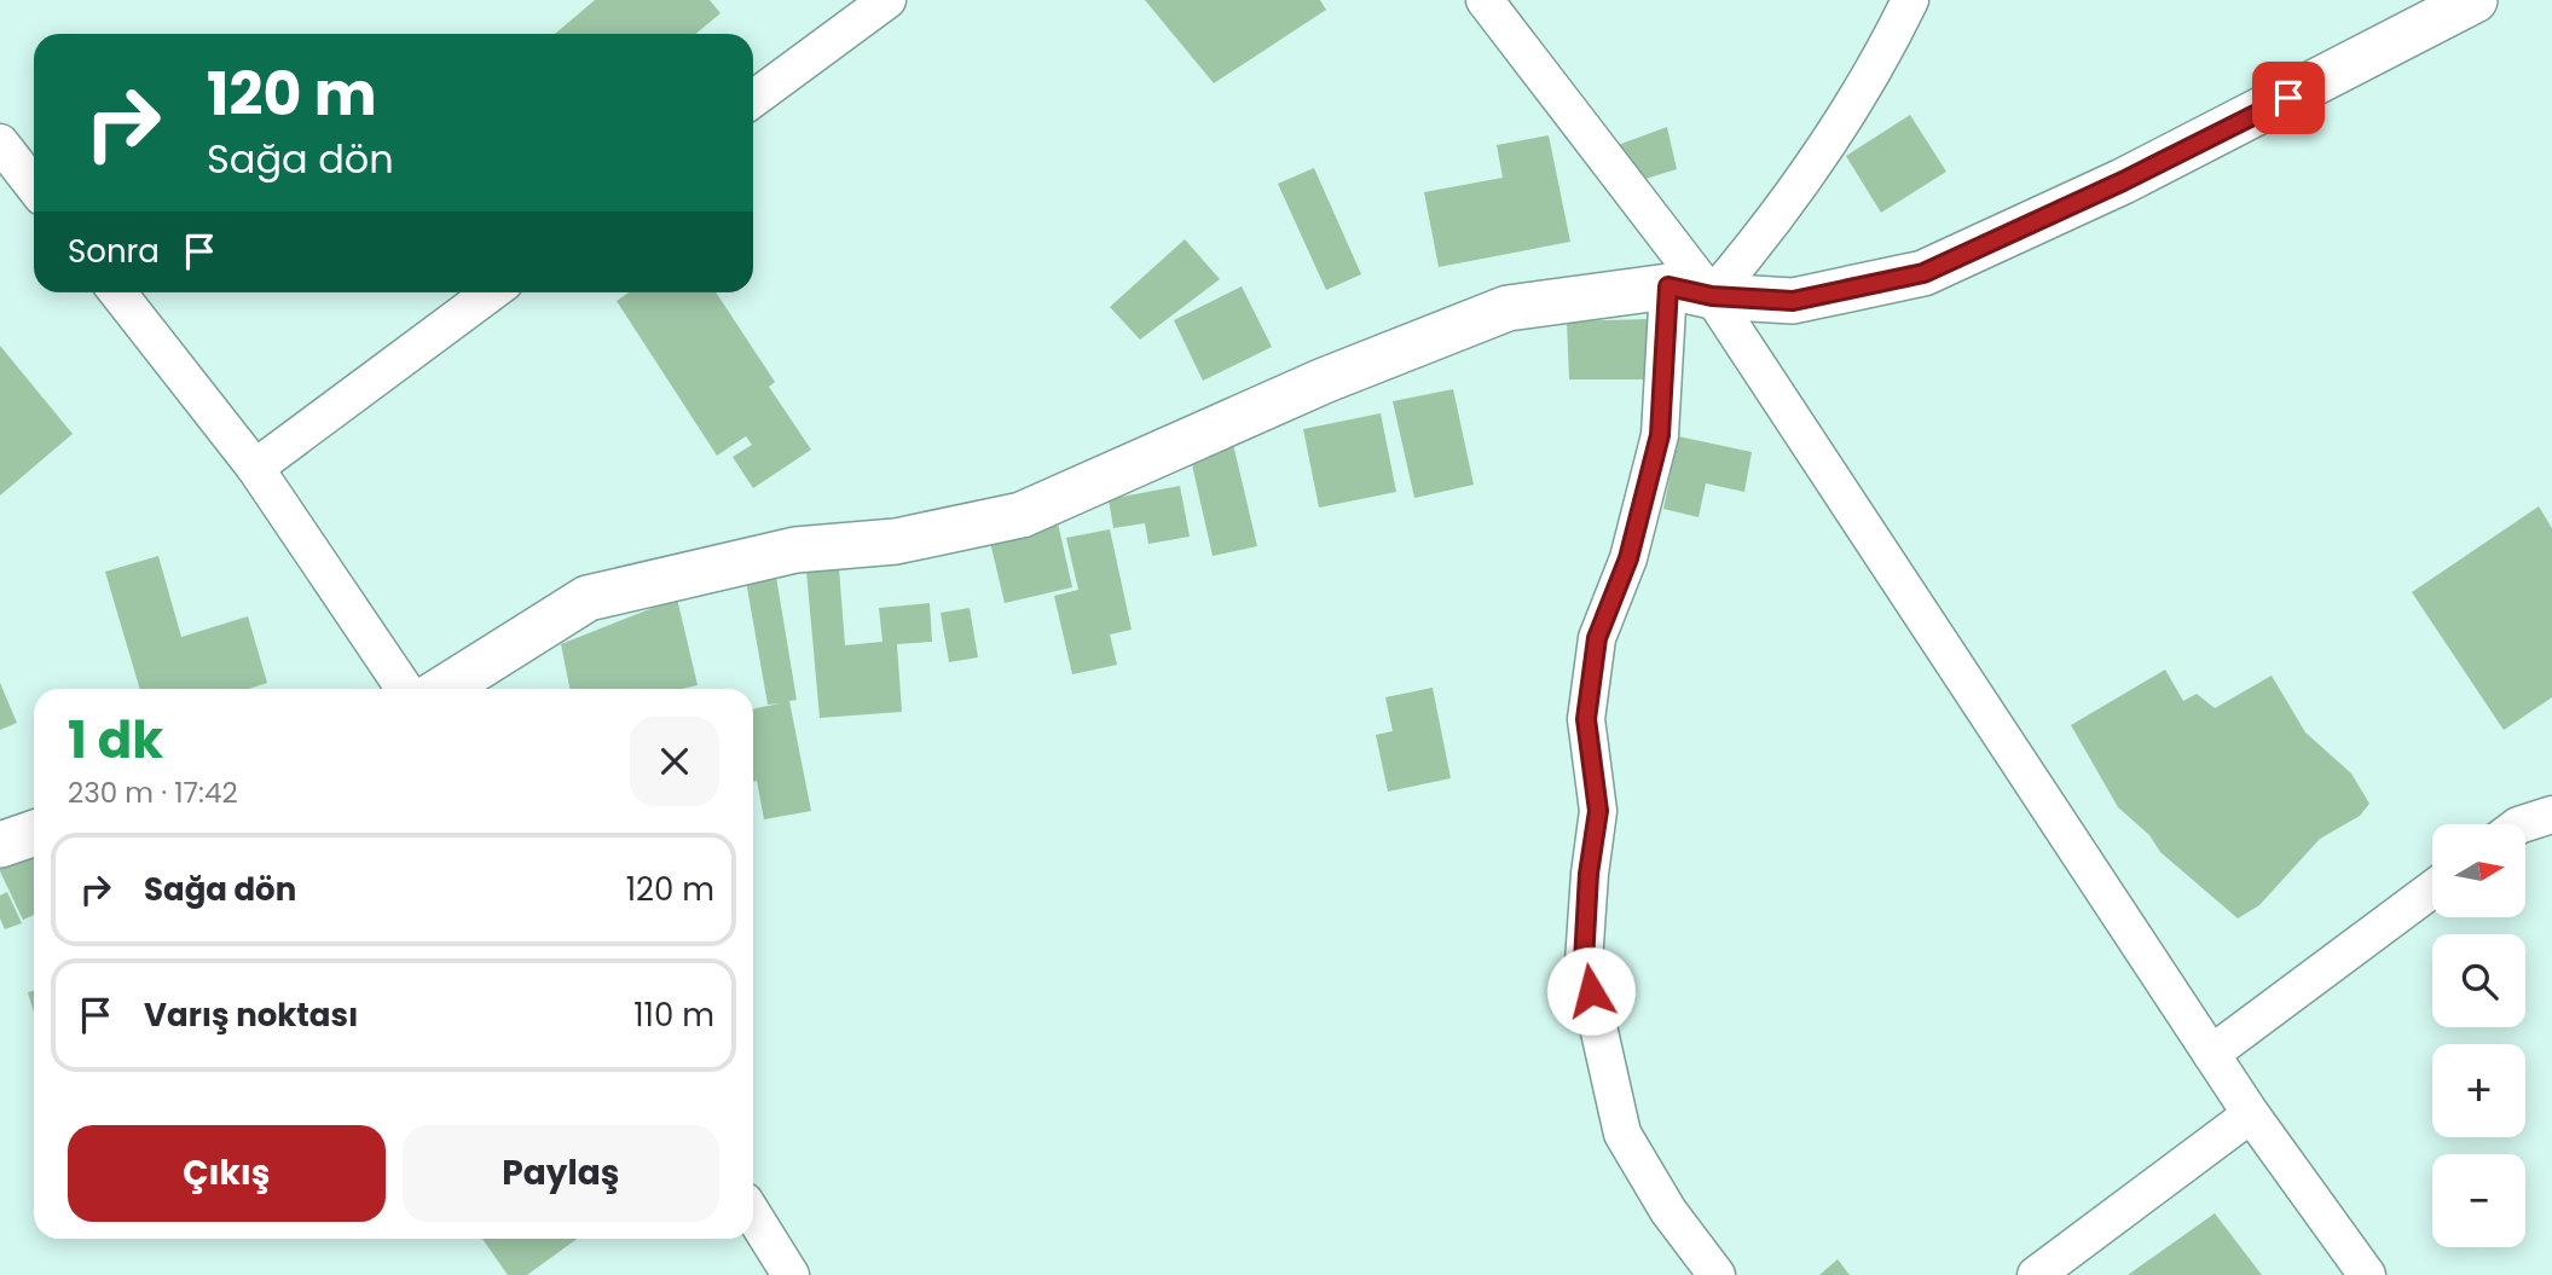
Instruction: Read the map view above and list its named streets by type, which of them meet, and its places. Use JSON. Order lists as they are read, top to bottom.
{
  "north": "right",
  "page": {
    "turn": ["120 m", "Sağa dön"],
    "then": "Sonra",
    "heading": ["1 dk", "230 m · 17:42"],
    "map_buttons": ["+", "−"],
    "list": [
      {
        "name": "Sağa dön",
        "value": "120 m"
      },
      {
        "name": "Varış noktası",
        "value": "110 m"
      }
    ],
    "buttons": ["Çıkış", "Paylaş"]
  }
}
